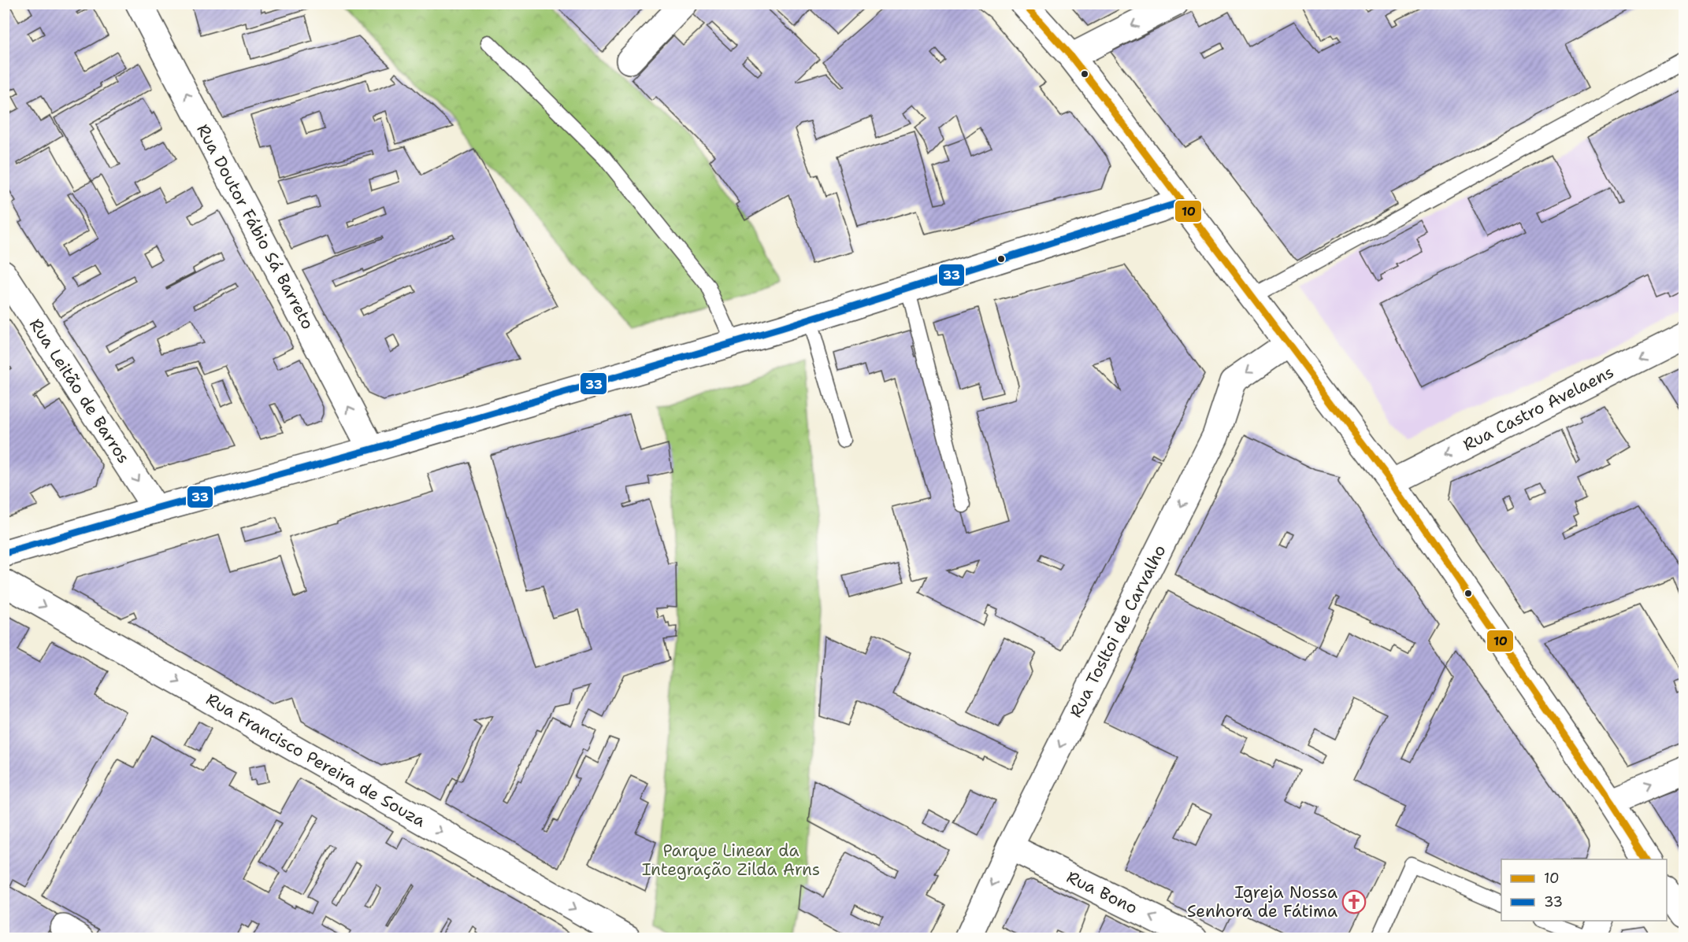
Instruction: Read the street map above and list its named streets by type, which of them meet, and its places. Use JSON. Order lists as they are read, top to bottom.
{
  "streets": {
    "street": [
      "Rua Doutor Fábio Sá Barreto",
      "Rua Leitão de Barros",
      "Rua Castro Avelaens",
      "Rua Tosltoi de Carvalho",
      "Rua Francisco Pereira de Souza",
      "Rua Bono"
    ]
  },
  "crossings": [
    ["Rua Tosltoi de Carvalho", "Rua Bono"]
  ],
  "one_way": [
    "Rua Doutor Fábio Sá Barreto",
    "Rua Leitão de Barros",
    "Rua Castro Avelaens",
    "Rua Tosltoi de Carvalho",
    "Rua Francisco Pereira de Souza",
    "Rua Bono"
  ],
  "parks": ["Parque Linear da Integração Zilda Arns"],
  "places": {
    "church": ["Igreja Nossa Senhora de Fátima"]
  },
  "lines": ["transit line 10", "transit line 33"],
  "legend": ["10", "33"]
}
